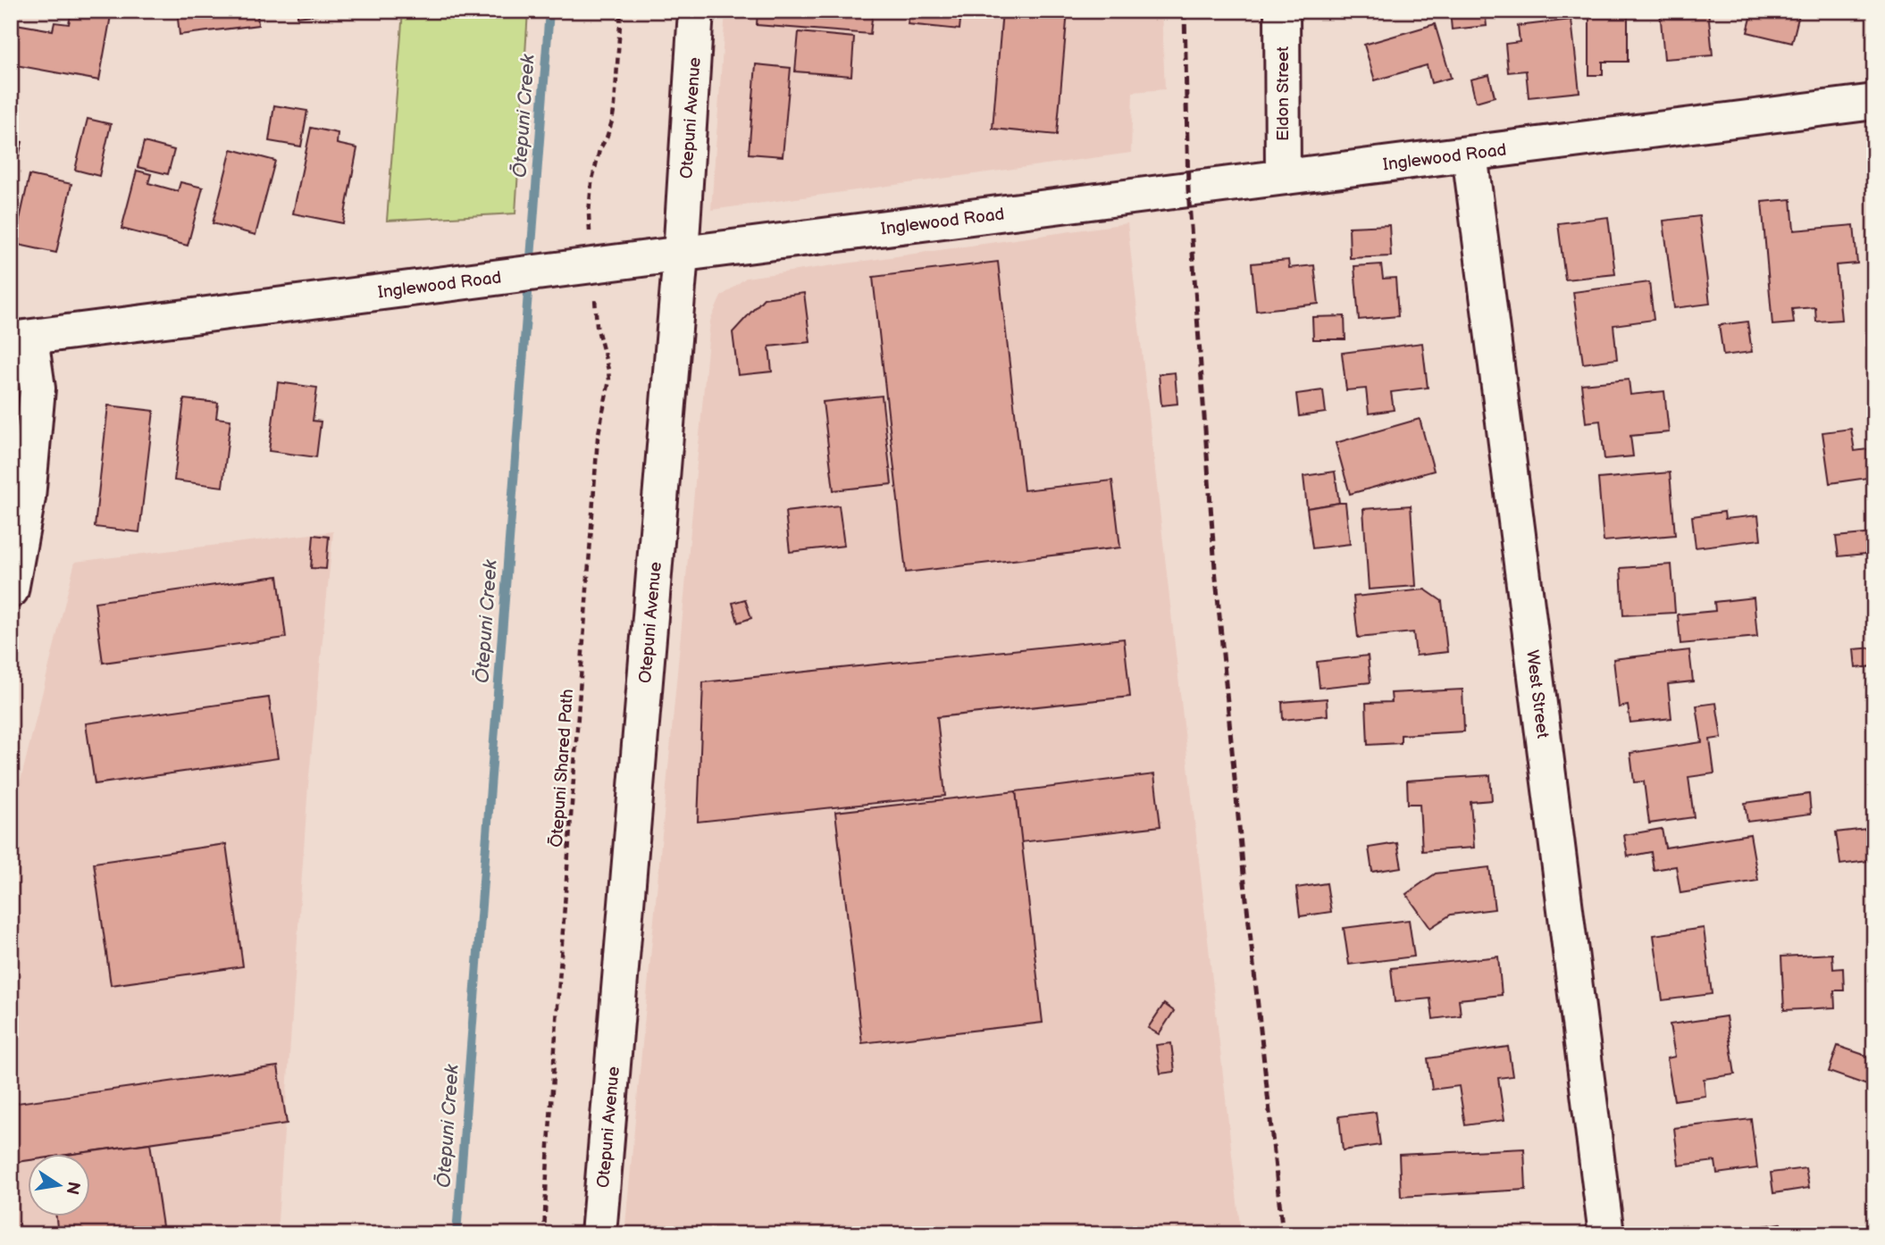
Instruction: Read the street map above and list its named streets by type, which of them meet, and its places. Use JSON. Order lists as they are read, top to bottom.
{
  "streets": {
    "street": [
      "Eldon Street",
      "Otepuni Avenue",
      "Inglewood Road",
      "West Street"
    ],
    "path": ["Ōtepuni Shared Path"]
  },
  "crossings": [
    ["Eldon Street", "Inglewood Road"],
    ["Otepuni Avenue", "Inglewood Road"],
    ["Inglewood Road", "West Street"]
  ],
  "water": ["Ōtepuni Creek"],
  "north": "right"
}
